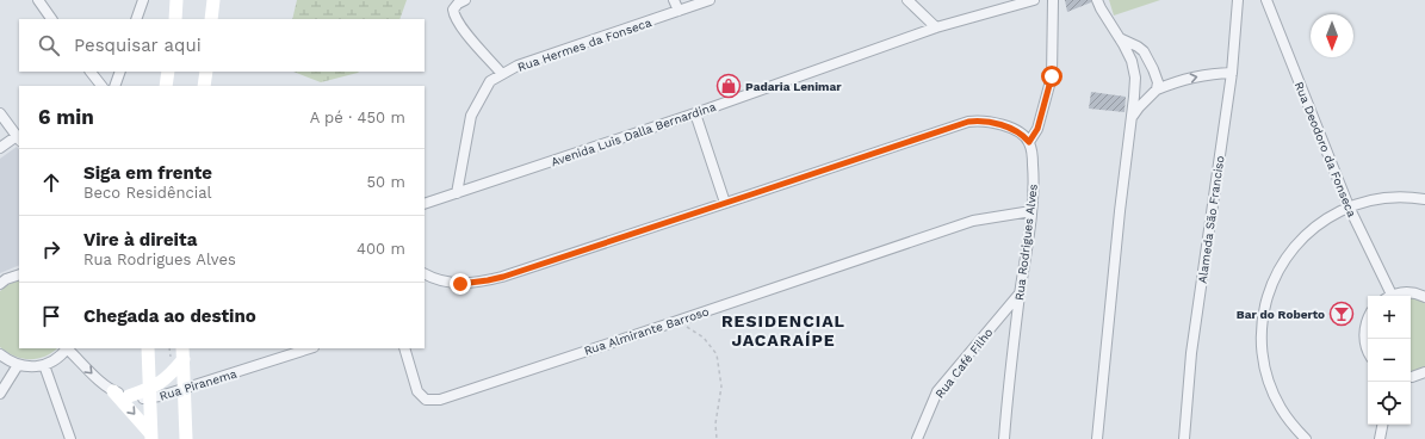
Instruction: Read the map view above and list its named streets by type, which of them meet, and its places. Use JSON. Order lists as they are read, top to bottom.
{
  "streets": {
    "street": [
      "Rua Hermes da Fonseca",
      "Avenida Luis Dalla Bernardina",
      "Rua Deodoro da Fonseca",
      "Alameda São Franciso",
      "Rua Rodrigues Alves",
      "Rua Almirante Barroso",
      "Rua Café Filho",
      "Rua Piranema"
    ]
  },
  "crossings": [
    ["Rua Hermes da Fonseca", "Avenida Luis Dalla Bernardina"],
    ["Rua Rodrigues Alves", "Rua Almirante Barroso"],
    ["Rua Rodrigues Alves", "Rua Café Filho"]
  ],
  "districts": ["RESIDENCIAL JACARAÍPE"],
  "places": {
    "shop": ["Padaria Lenimar"],
    "bar": ["Bar do Roberto"]
  },
  "north": "bottom",
  "page": {
    "search": "Pesquisar aqui",
    "heading": ["6 min", "A pé · 450 m"],
    "list": [
      ["Siga em frente", "Beco Residêncial", "50 m"],
      ["Vire à direita", "Rua Rodrigues Alves", "400 m"],
      "Chegada ao destino"
    ],
    "map_buttons": ["+", "−"]
  }
}
